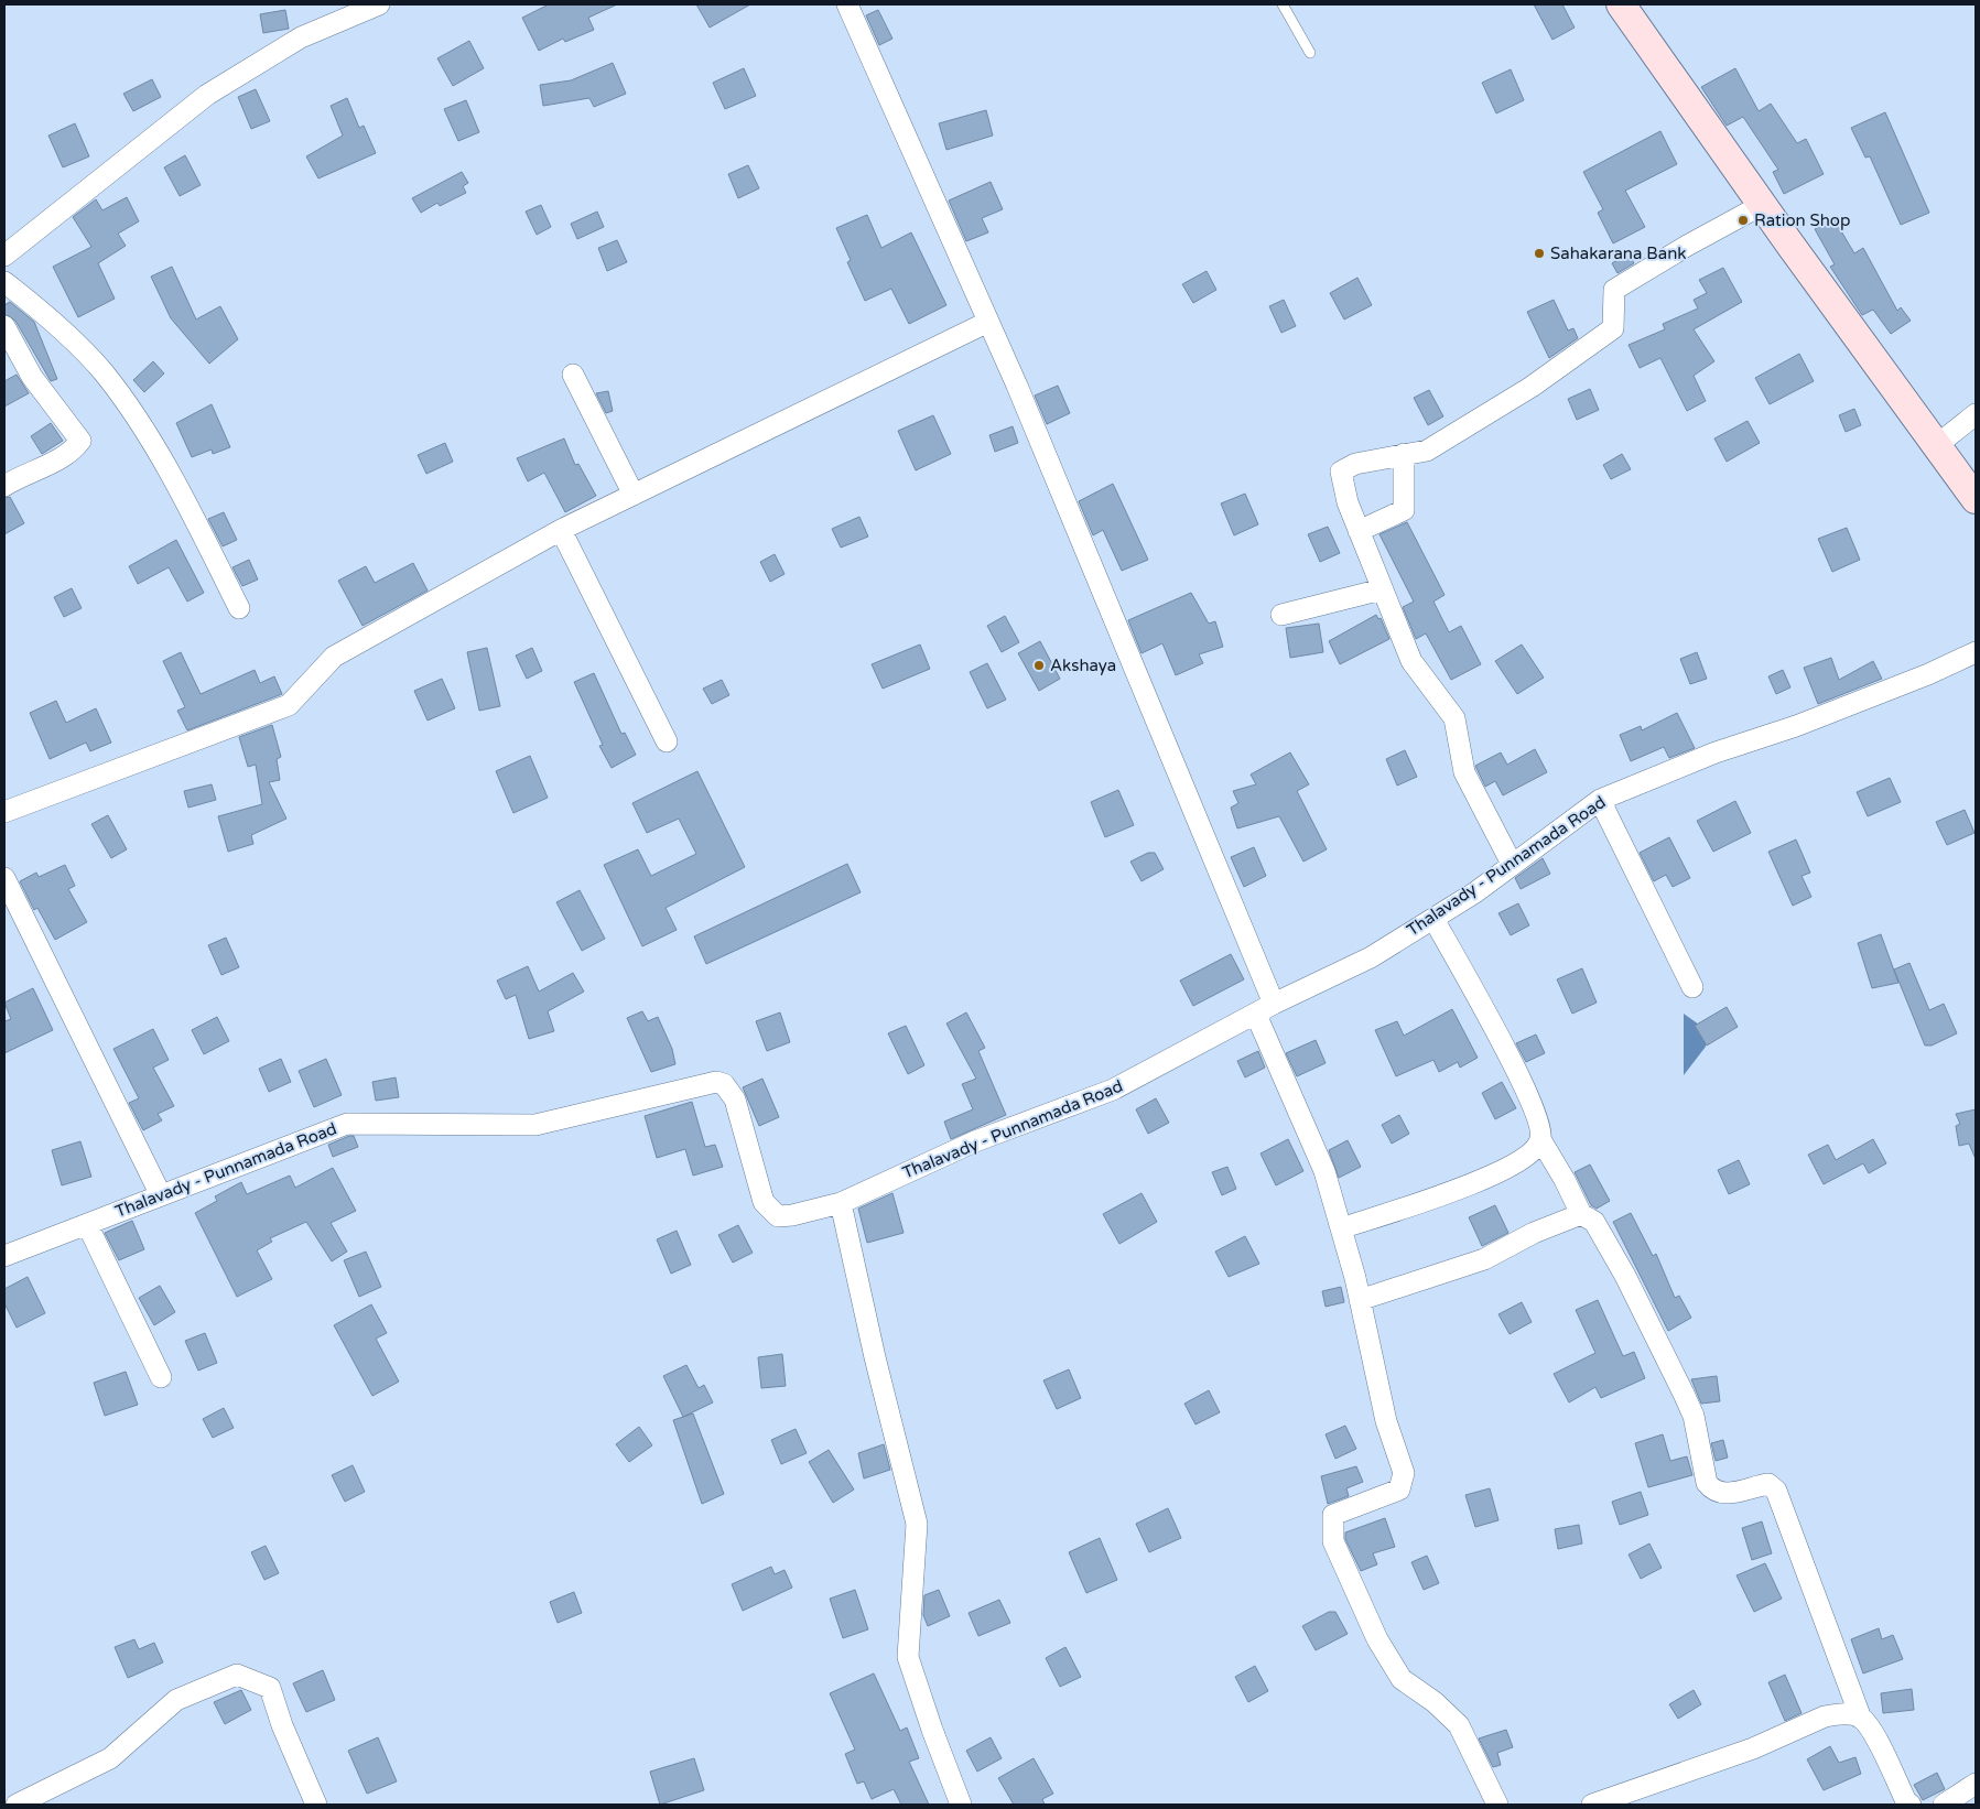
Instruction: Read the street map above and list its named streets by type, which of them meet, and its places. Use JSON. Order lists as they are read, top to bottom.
{
  "streets": {
    "street": ["Thalavady - Punnamada Road"]
  },
  "places": ["Ration Shop", "Sahakarana Bank", "Akshaya"]
}
